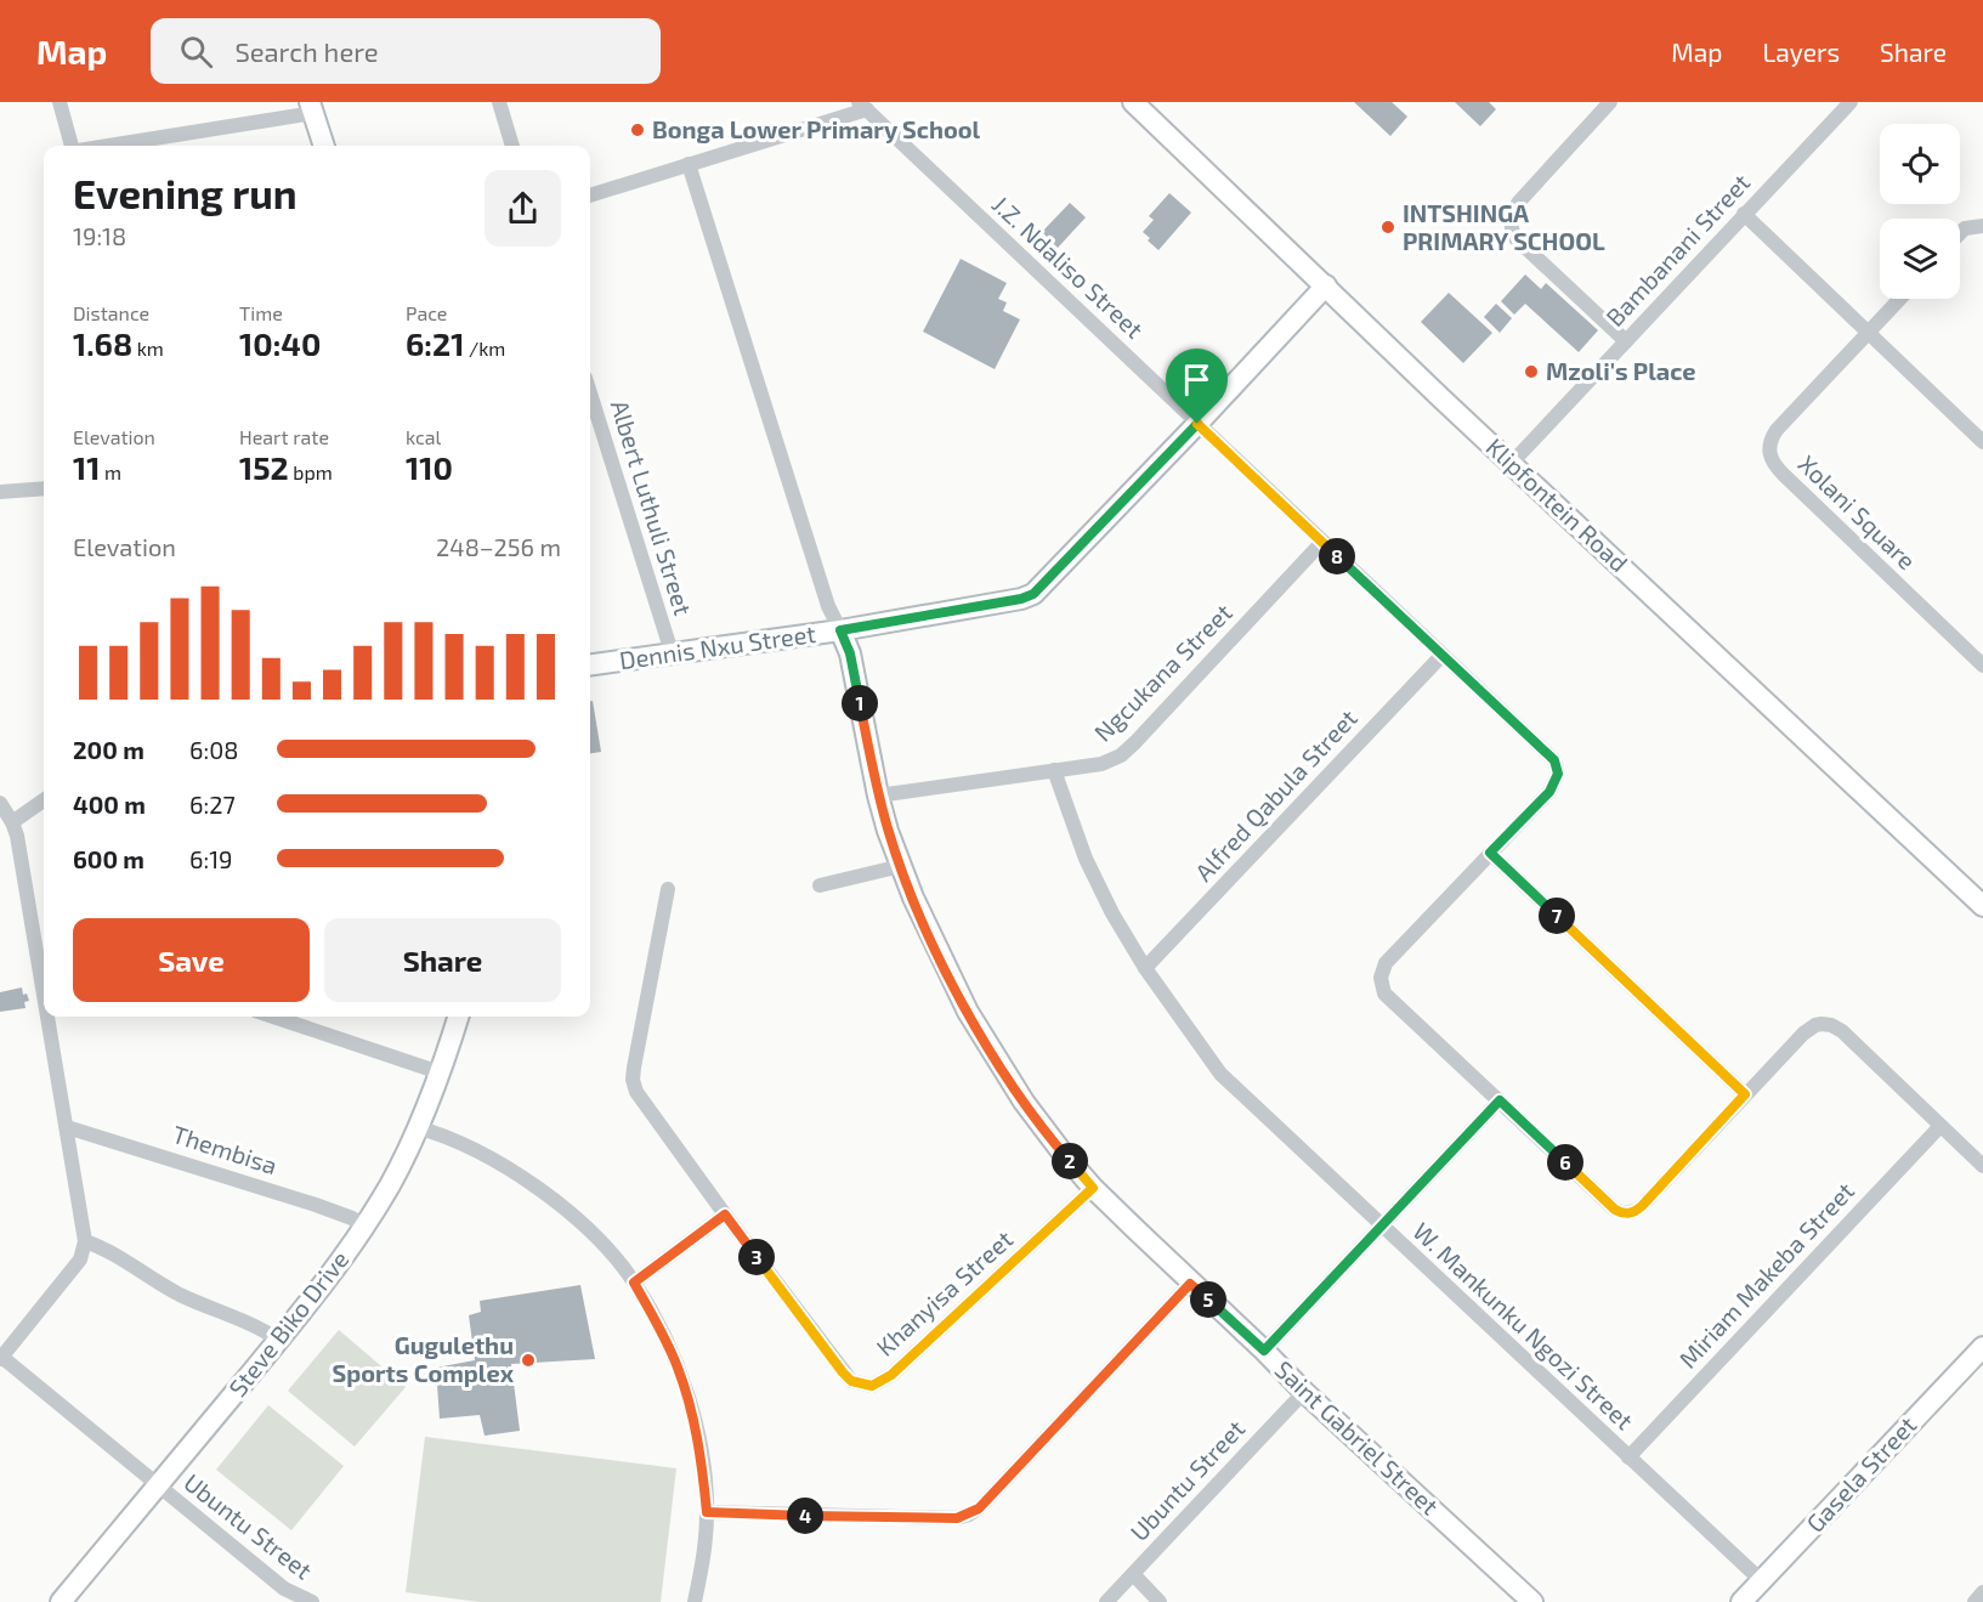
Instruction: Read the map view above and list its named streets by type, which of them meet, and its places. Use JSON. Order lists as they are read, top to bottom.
{
  "streets": {
    "street": [
      "Bambanani Street",
      "J.Z. Ndaliso Street",
      "Klipfontein Road",
      "Albert Luthuli Street",
      "Xolani Square",
      "Dennis Nxu Street",
      "Ngcukana Street",
      "Alfred Qabula Street",
      "Thembisa",
      "Miriam Makeba Street",
      "Khanyisa Street",
      "Steve Biko Drive",
      "W. Mankunku Ngozi Street",
      "Saint Gabriel Street",
      "Gasela Street",
      "Ubuntu Street"
    ]
  },
  "crossings": [
    ["Bambanani Street", "Klipfontein Road"],
    ["J.Z. Ndaliso Street", "Dennis Nxu Street"],
    ["J.Z. Ndaliso Street", "Ngcukana Street"],
    ["J.Z. Ndaliso Street", "Alfred Qabula Street"],
    ["Klipfontein Road", "Dennis Nxu Street"],
    ["Albert Luthuli Street", "Dennis Nxu Street"],
    ["Dennis Nxu Street", "Saint Gabriel Street"],
    ["Ngcukana Street", "W. Mankunku Ngozi Street"],
    ["Ngcukana Street", "Saint Gabriel Street"],
    ["Alfred Qabula Street", "W. Mankunku Ngozi Street"],
    ["Thembisa", "Steve Biko Drive"],
    ["Miriam Makeba Street", "W. Mankunku Ngozi Street"],
    ["Khanyisa Street", "Saint Gabriel Street"],
    ["Steve Biko Drive", "Ubuntu Street"],
    ["W. Mankunku Ngozi Street", "Gasela Street"],
    ["Saint Gabriel Street", "Ubuntu Street"]
  ],
  "places": [
    "Bonga Lower Primary School",
    "INTSHINGA PRIMARY SCHOOL",
    "Mzoli's Place",
    "Gugulethu Sports Complex"
  ],
  "page": {
    "header": "Map",
    "search": "Search here",
    "nav": ["Map", "Layers", "Share"],
    "heading": ["Evening run", "19:18"],
    "stats": [
      ["Distance", "1.68 km"],
      ["Time", "10:40"],
      ["Pace", "6:21 /km"],
      ["Elevation", "11 m"],
      ["Heart rate", "152 bpm"],
      ["kcal", "110"]
    ],
    "chart": ["Elevation", "248–256 m"],
    "pins": [
      "8",
      "1",
      "7",
      "2",
      "6",
      "3",
      "5",
      "4"
    ],
    "list": [
      {
        "name": "200 m",
        "note": "6:08"
      },
      {
        "name": "400 m",
        "note": "6:27"
      },
      {
        "name": "600 m",
        "note": "6:19"
      }
    ],
    "buttons": ["Save", "Share"]
  }
}
